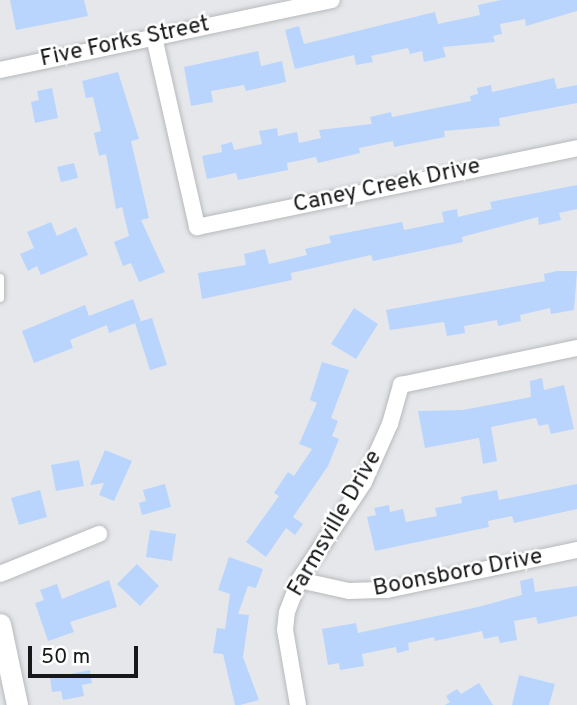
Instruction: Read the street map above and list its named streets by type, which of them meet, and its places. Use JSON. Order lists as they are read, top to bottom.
{
  "streets": {
    "street": [
      "Five Forks Street",
      "Caney Creek Drive",
      "Farmsville Drive",
      "Boonsboro Drive"
    ]
  },
  "crossings": [
    ["Five Forks Street", "Caney Creek Drive"],
    ["Farmsville Drive", "Boonsboro Drive"]
  ],
  "scale_bar": "50 m"
}
